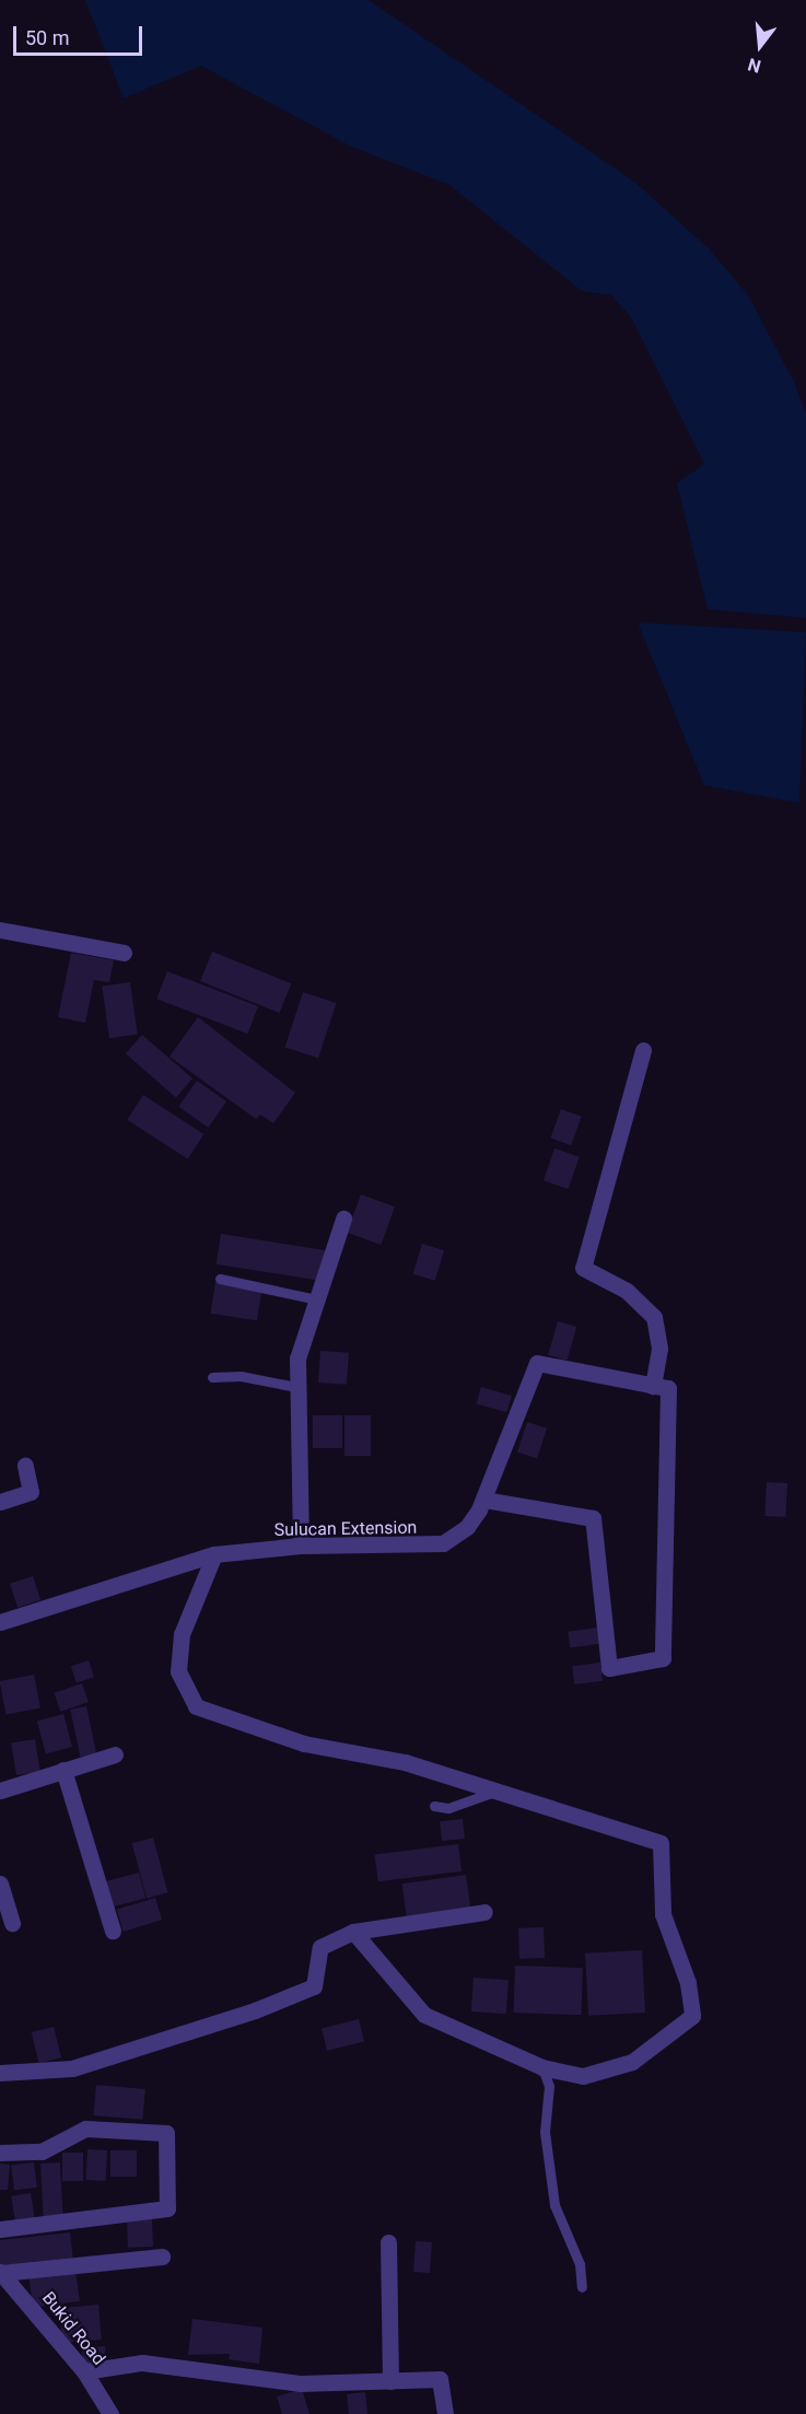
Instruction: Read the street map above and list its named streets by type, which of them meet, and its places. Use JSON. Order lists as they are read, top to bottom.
{
  "streets": {
    "street": ["Sulucan Extension", "Bukid Road"]
  },
  "scale_bar": "50 m",
  "north": "bottom"
}
